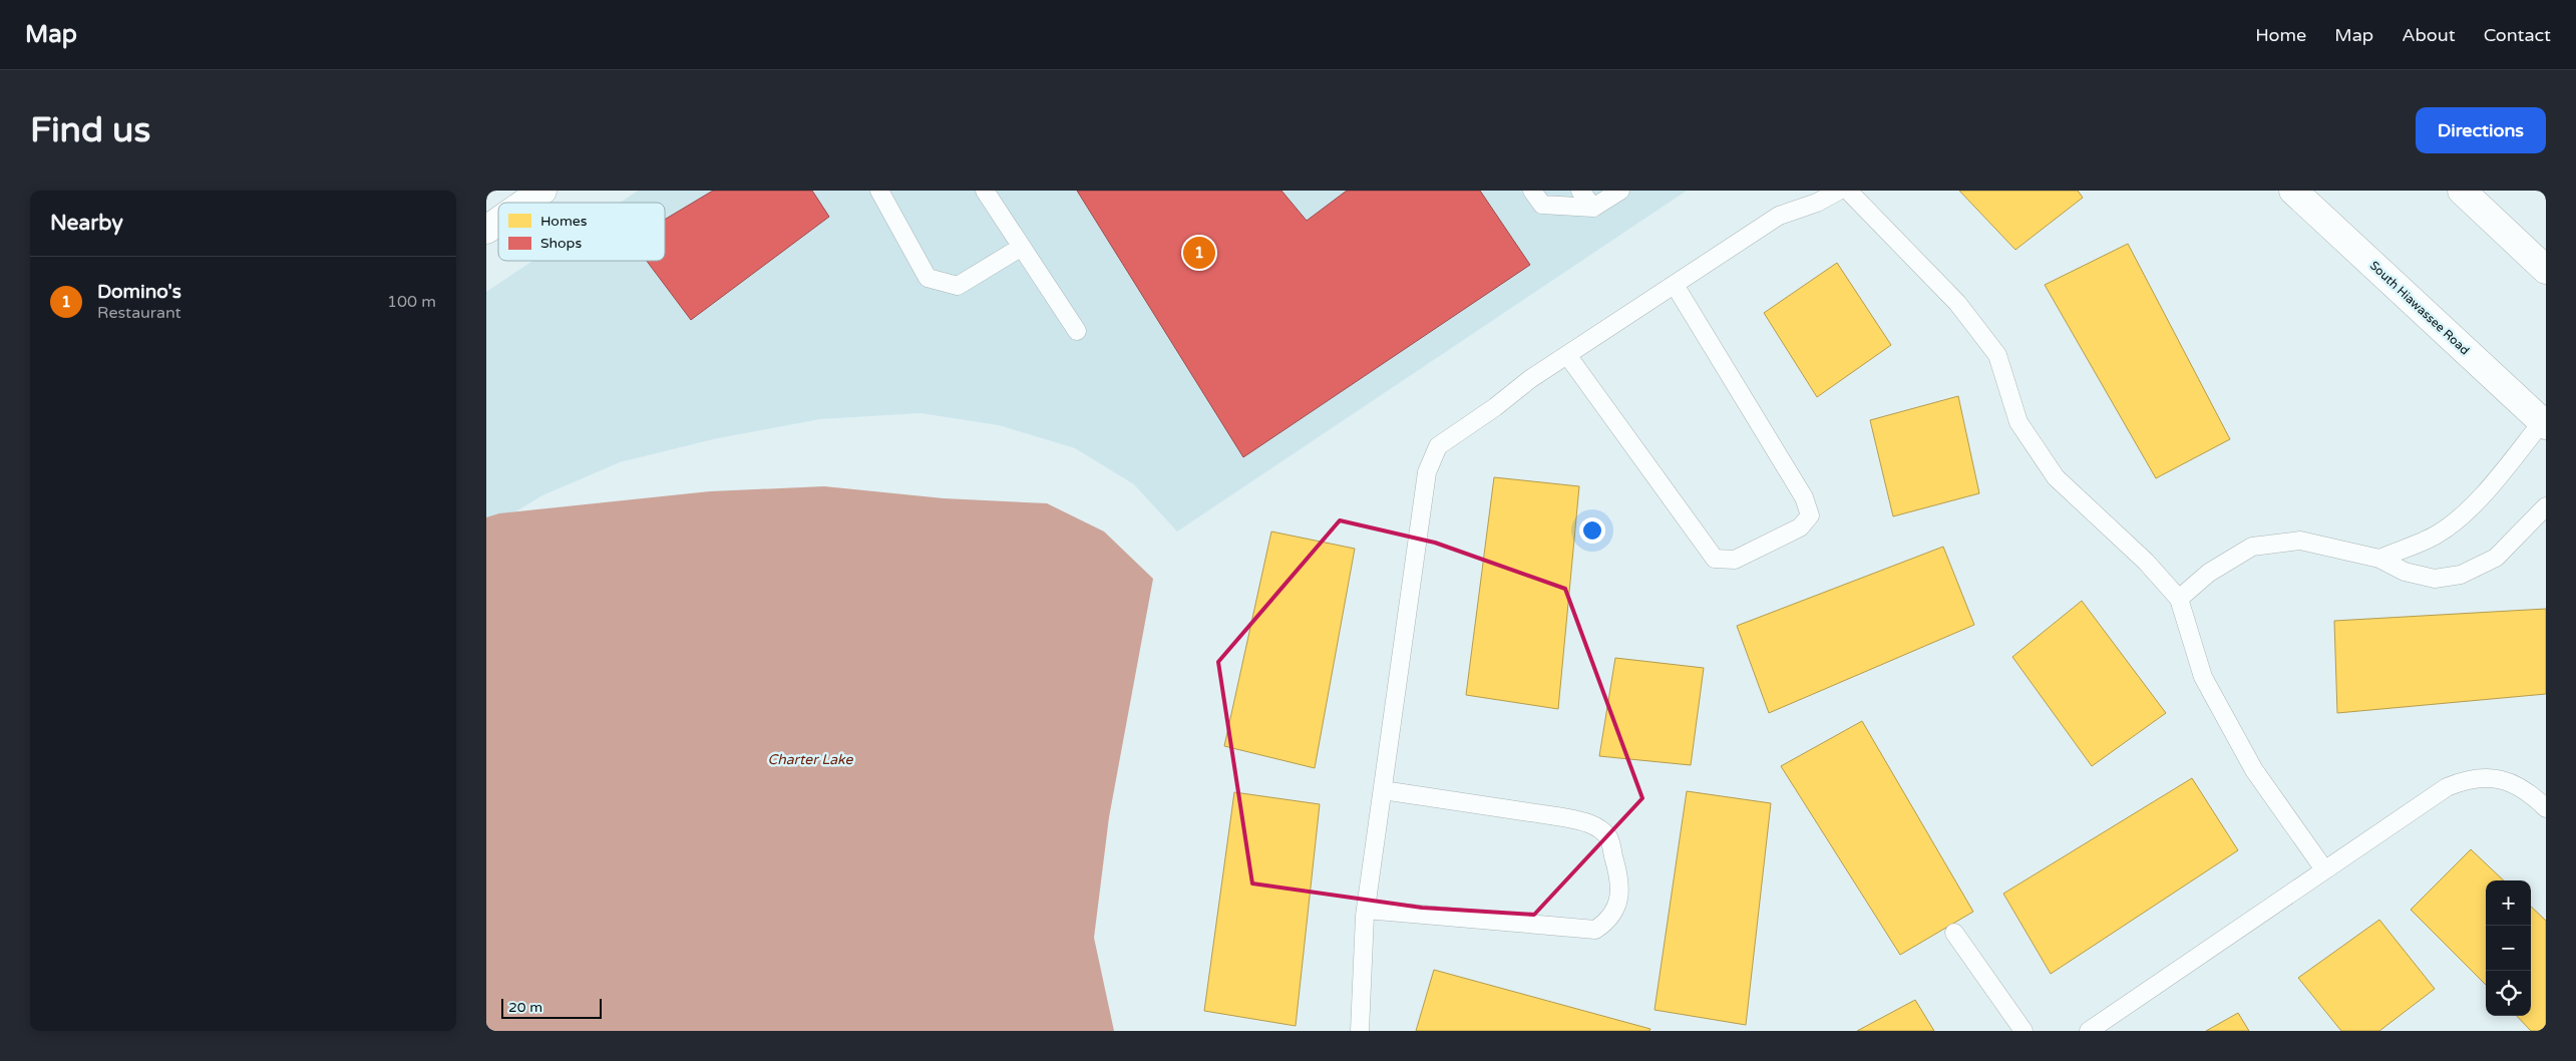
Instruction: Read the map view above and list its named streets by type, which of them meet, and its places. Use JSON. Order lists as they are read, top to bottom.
{
  "streets": {
    "street": ["South Hiawassee Road"]
  },
  "water": ["Charter Lake"],
  "legend": ["Homes", "Shops"],
  "scale_bar": "20 m",
  "page": {
    "header": "Map",
    "nav": [
      "Home",
      "Map",
      "About",
      "Contact"
    ],
    "buttons": "Directions",
    "title": "Find us",
    "heading": "Nearby",
    "pins": "1",
    "list": [
      {
        "mark": "1",
        "name": "Domino's",
        "note": "Restaurant",
        "value": "100 m"
      }
    ],
    "map_buttons": ["+", "−"],
    "scale": "20 m"
  }
}
